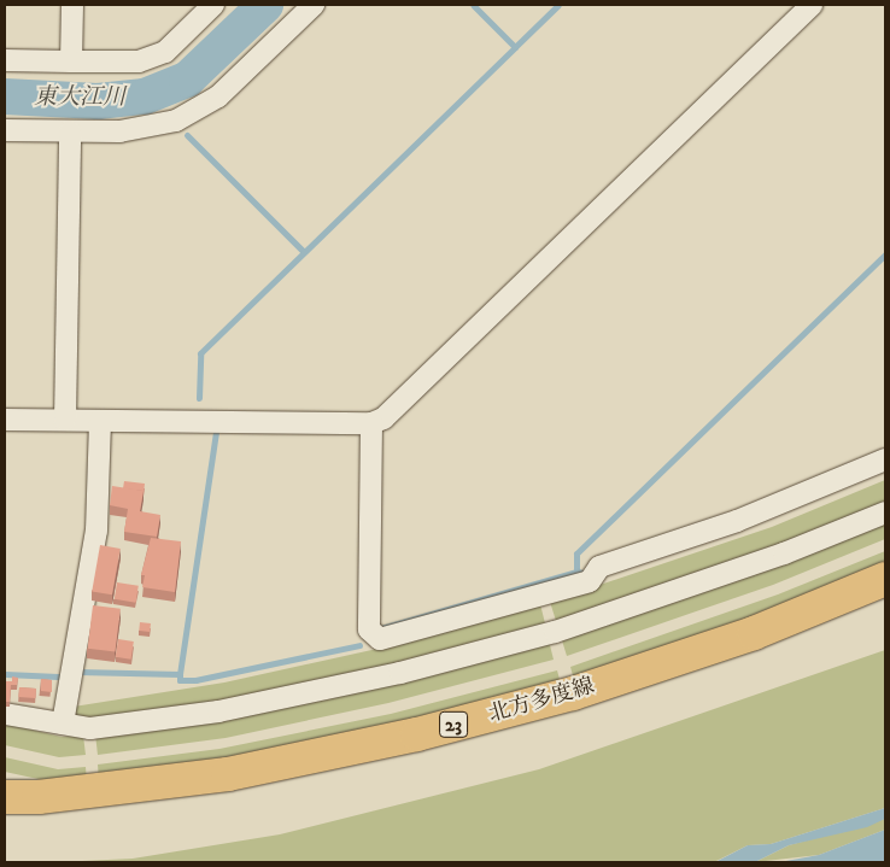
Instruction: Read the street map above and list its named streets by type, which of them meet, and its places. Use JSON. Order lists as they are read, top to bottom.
{
  "streets": {
    "main road": ["北方多度線", "23"]
  },
  "water": ["東大江川"]
}
